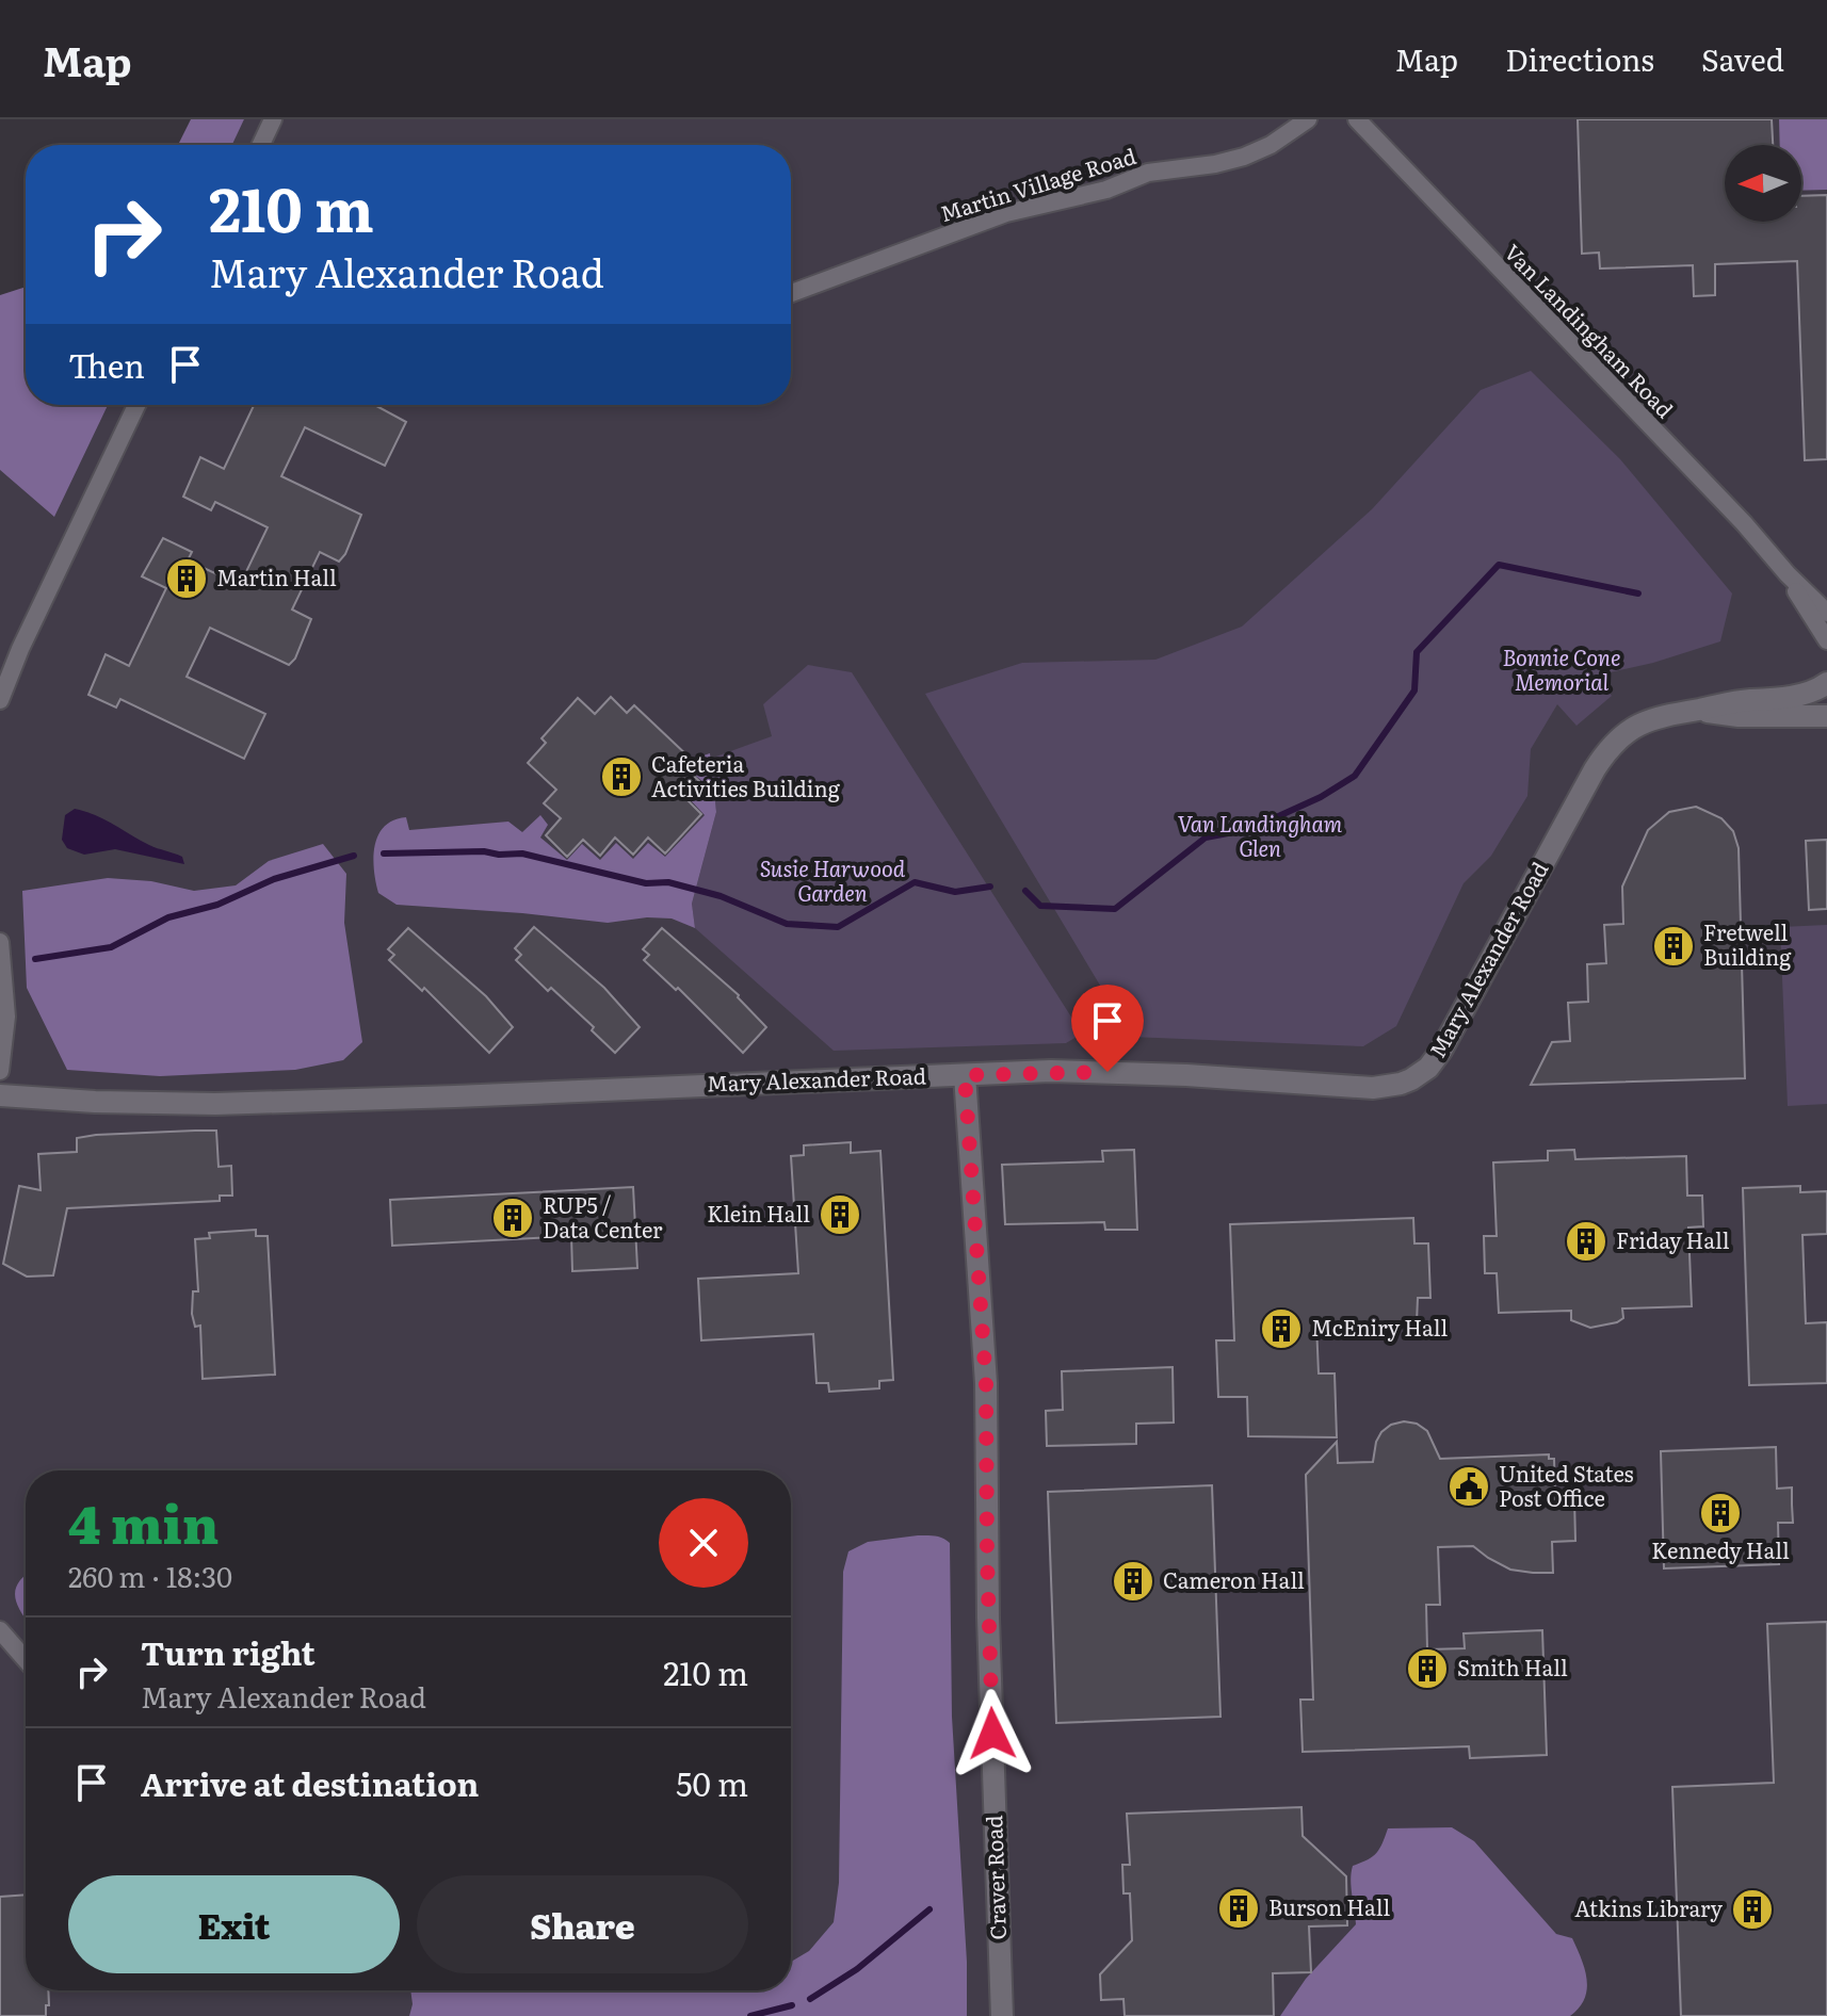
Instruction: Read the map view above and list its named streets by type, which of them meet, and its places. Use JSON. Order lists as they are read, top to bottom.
{
  "streets": {
    "street": [
      "Martin Village Road",
      "Van Landingham Road",
      "Mary Alexander Road",
      "Craver Road"
    ]
  },
  "crossings": [
    ["Mary Alexander Road", "Craver Road"]
  ],
  "parks": ["Bonnie Cone Memorial", "Van Landingham Glen", "Susie Harwood Garden"],
  "places": {
    "building": [
      "Martin Hall",
      "Cafeteria Activities Building",
      "Fretwell Building",
      "Klein Hall",
      "RUP5 / Data Center",
      "Friday Hall",
      "McEniry Hall",
      "Kennedy Hall",
      "Cameron Hall",
      "Smith Hall",
      "Burson Hall",
      "Atkins Library"
    ],
    "public building": ["United States Post Office"]
  },
  "north": "left",
  "page": {
    "header": "Map",
    "nav": ["Map", "Directions", "Saved"],
    "turn": ["210 m", "Mary Alexander Road"],
    "then": "Then",
    "heading": ["4 min", "260 m · 18:30"],
    "list": [
      {
        "name": "Turn right",
        "note": "Mary Alexander Road",
        "value": "210 m"
      },
      {
        "name": "Arrive at destination",
        "value": "50 m"
      }
    ],
    "buttons": ["Exit", "Share"]
  }
}
